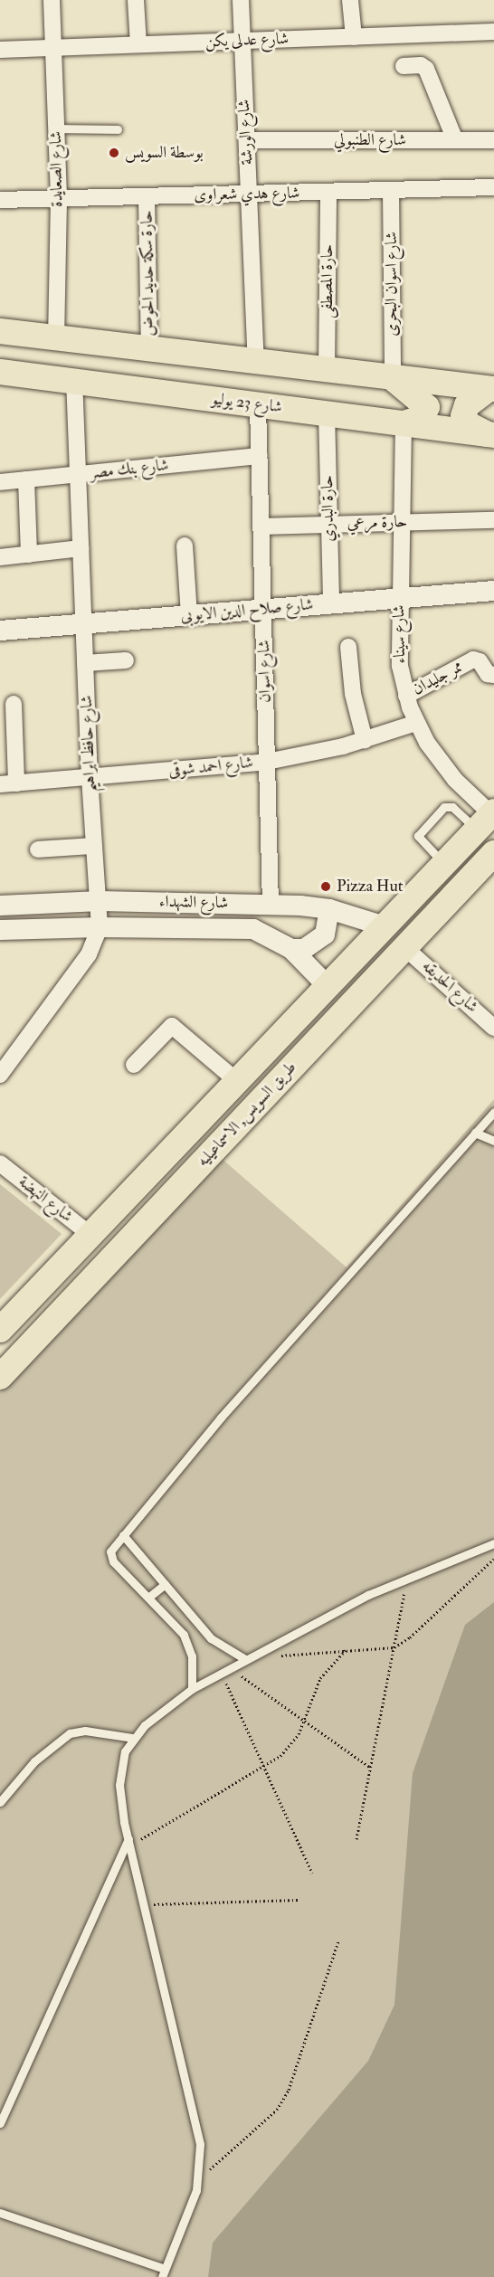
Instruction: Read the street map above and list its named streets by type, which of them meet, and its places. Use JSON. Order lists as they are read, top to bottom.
{
  "streets": {
    "main road": ["شارع 23 يوليو", "طريق السويس, الاسماعيليه"],
    "street": [
      "شارع عدلى يكن",
      "شارع الورشة",
      "شارع الطنبولي",
      "شارع الصعايدة",
      "شارع هدي شعراوى",
      "حارة سكة حديد الحوض",
      "حارة المصطفى",
      "شارع اسوان البحرى",
      "شارع بنك مصر",
      "حارة البدري",
      "حارة مرعي",
      "شارع صلاح الدين الايوبى",
      "شارع سيناء",
      "شارع اسوان",
      "ممر جليدان",
      "شارع حافظ ابراهيم",
      "شارع احمد شوقى",
      "شارع الشهداء",
      "شارع الحديقه",
      "شارع النهضة"
    ]
  },
  "crossings": [
    ["شارع عدلى يكن", "شارع الورشة"],
    ["شارع عدلى يكن", "شارع الصعايدة"],
    ["شارع الورشة", "شارع الطنبولي"],
    ["شارع الورشة", "شارع هدي شعراوى"],
    ["شارع الصعايدة", "شارع هدي شعراوى"],
    ["شارع هدي شعراوى", "حارة سكة حديد الحوض"],
    ["شارع هدي شعراوى", "حارة المصطفى"],
    ["شارع هدي شعراوى", "شارع اسوان البحرى"],
    ["شارع 23 يوليو", "حارة البدري"],
    ["شارع 23 يوليو", "شارع سيناء"],
    ["شارع 23 يوليو", "شارع اسوان"],
    ["شارع 23 يوليو", "شارع حافظ ابراهيم"],
    ["شارع بنك مصر", "شارع اسوان"],
    ["شارع بنك مصر", "شارع حافظ ابراهيم"],
    ["حارة البدري", "حارة مرعي"],
    ["حارة البدري", "شارع صلاح الدين الايوبى"],
    ["حارة مرعي", "شارع سيناء"],
    ["حارة مرعي", "شارع اسوان"],
    ["شارع صلاح الدين الايوبى", "شارع سيناء"],
    ["شارع صلاح الدين الايوبى", "شارع اسوان"],
    ["شارع صلاح الدين الايوبى", "شارع حافظ ابراهيم"],
    ["شارع سيناء", "ممر جليدان"],
    ["شارع سيناء", "شارع احمد شوقى"],
    ["شارع سيناء", "طريق السويس, الاسماعيليه"],
    ["شارع اسوان", "شارع احمد شوقى"],
    ["شارع اسوان", "شارع الشهداء"],
    ["شارع حافظ ابراهيم", "شارع احمد شوقى"],
    ["شارع حافظ ابراهيم", "شارع الشهداء"],
    ["شارع الشهداء", "طريق السويس, الاسماعيليه"],
    ["شارع الحديقه", "طريق السويس, الاسماعيليه"],
    ["طريق السويس, الاسماعيليه", "شارع النهضة"]
  ],
  "places": ["بوسطة السويس", "Pizza Hut"]
}
